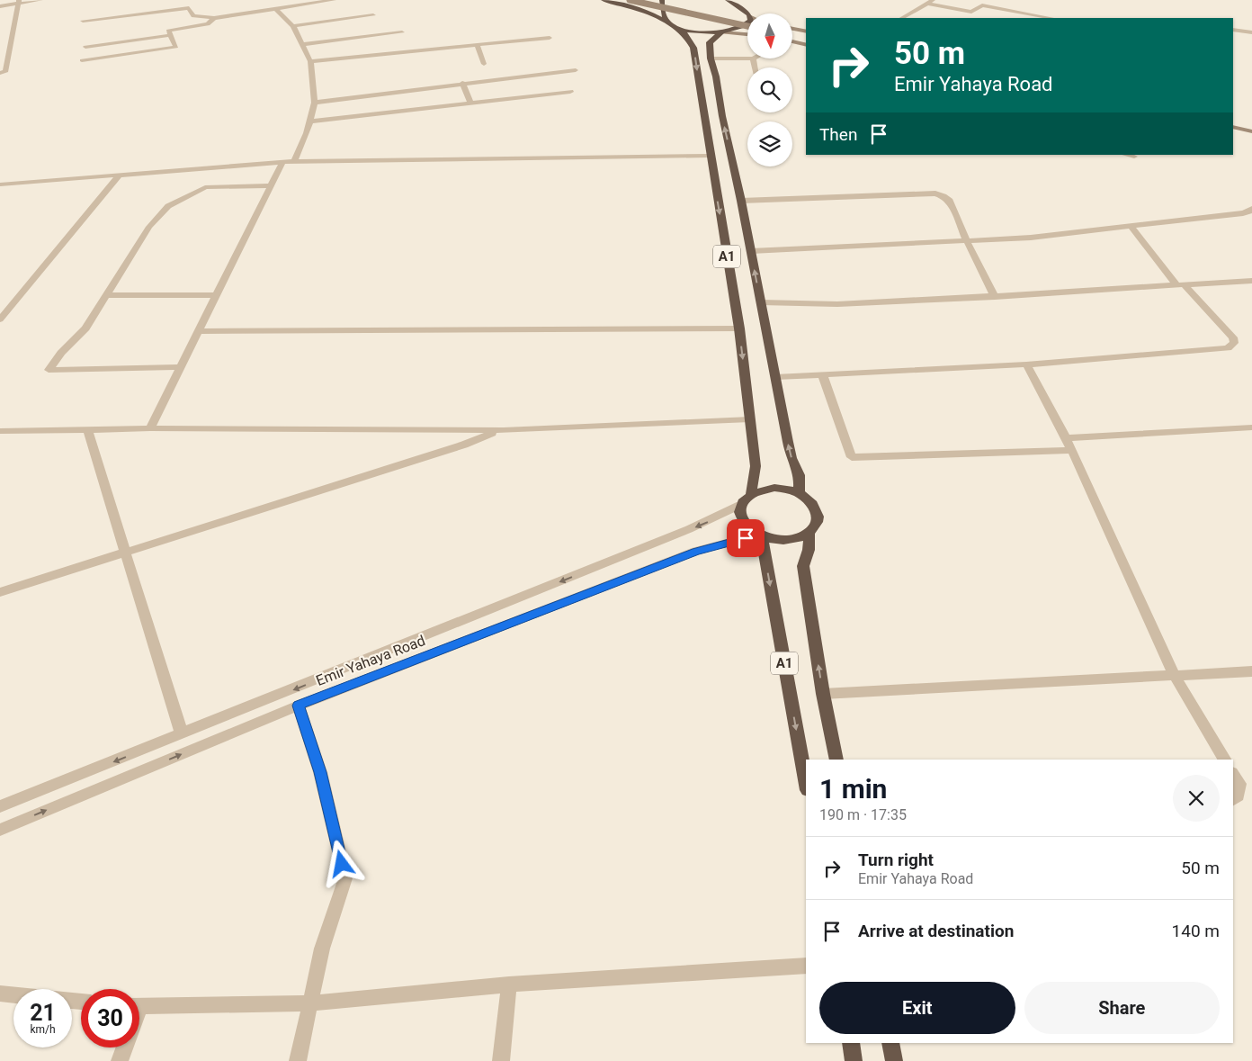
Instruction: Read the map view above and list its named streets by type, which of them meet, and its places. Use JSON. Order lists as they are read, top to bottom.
{
  "streets": {
    "highway": ["A1"],
    "street": ["Emir Yahaya Road"]
  },
  "crossings": [
    ["A1", "Emir Yahaya Road"]
  ],
  "north": "bottom",
  "page": {
    "turn": ["50 m", "Emir Yahaya Road"],
    "then": "Then",
    "heading": ["1 min", "190 m · 17:35"],
    "list": [
      {
        "name": "Turn right",
        "note": "Emir Yahaya Road",
        "value": "50 m"
      },
      {
        "name": "Arrive at destination",
        "value": "140 m"
      }
    ],
    "buttons": ["Exit", "Share"],
    "speed": "21 km/h",
    "limit": "30"
  }
}
